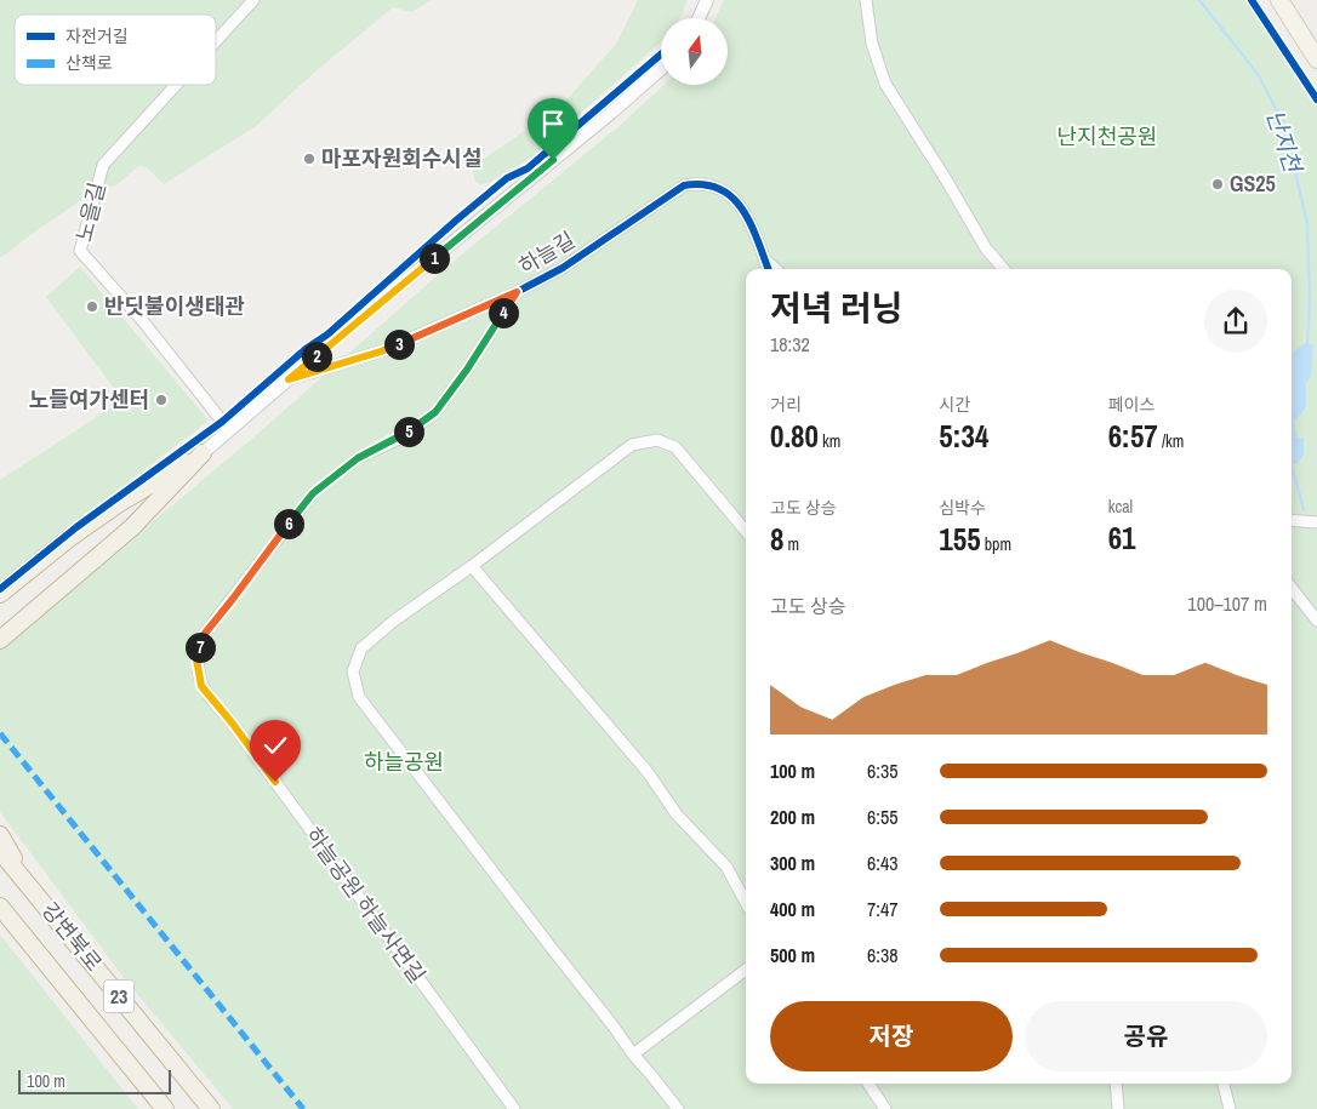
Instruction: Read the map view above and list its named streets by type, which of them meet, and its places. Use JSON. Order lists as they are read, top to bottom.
{
  "streets": {
    "highway": ["강변북로", "23"],
    "street": ["노을길", "하늘길", "하늘공원 하늘사면길"]
  },
  "crossings": [
    ["하늘길", "하늘공원 하늘사면길"]
  ],
  "water": ["난지천"],
  "parks": ["난지천공원", "하늘공원"],
  "places": [
    "마포자원회수시설",
    "GS25",
    "반딧불이생태관",
    "노들여가센터"
  ],
  "legend": ["자전거길", "산책로"],
  "scale_bar": "100 m",
  "north": "top",
  "page": {
    "pins": [
      "1",
      "4",
      "3",
      "2",
      "5",
      "6",
      "7"
    ],
    "heading": ["저녁 러닝", "18:32"],
    "stats": [
      ["거리", "0.80 km"],
      ["시간", "5:34"],
      ["페이스", "6:57 /km"],
      ["고도 상승", "8 m"],
      ["심박수", "155 bpm"],
      ["kcal", "61"]
    ],
    "chart": ["고도 상승", "100–107 m"],
    "list": [
      {
        "name": "100 m",
        "note": "6:35"
      },
      {
        "name": "200 m",
        "note": "6:55"
      },
      {
        "name": "300 m",
        "note": "6:43"
      },
      {
        "name": "400 m",
        "note": "7:47"
      },
      {
        "name": "500 m",
        "note": "6:38"
      }
    ],
    "buttons": ["저장", "공유"],
    "scale": "100 m"
  }
}
